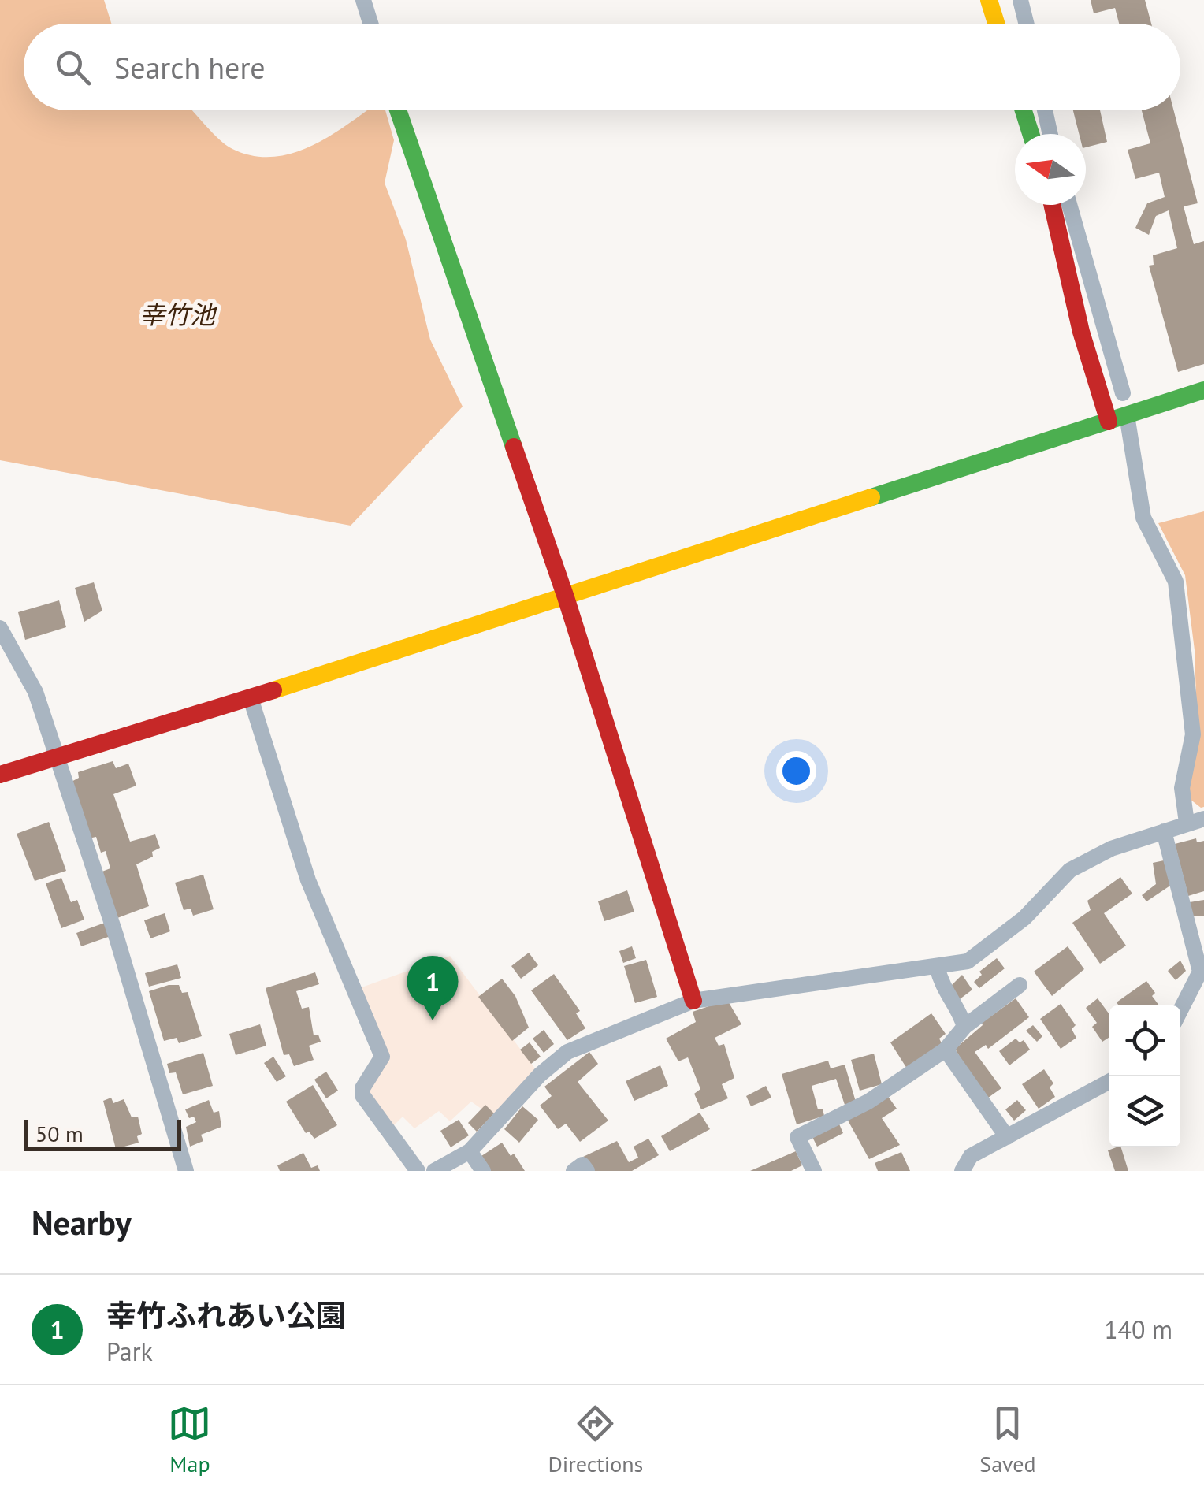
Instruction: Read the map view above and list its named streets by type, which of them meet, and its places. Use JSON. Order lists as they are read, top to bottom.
{
  "water": ["幸竹池"],
  "scale_bar": "50 m",
  "north": "left",
  "page": {
    "search": "Search here",
    "pins": "1",
    "scale": "50 m",
    "heading": "Nearby",
    "list": [
      {
        "mark": "1",
        "name": "幸竹ふれあい公園",
        "note": "Park",
        "value": "140 m"
      }
    ],
    "nav": ["Map", "Directions", "Saved"]
  }
}
